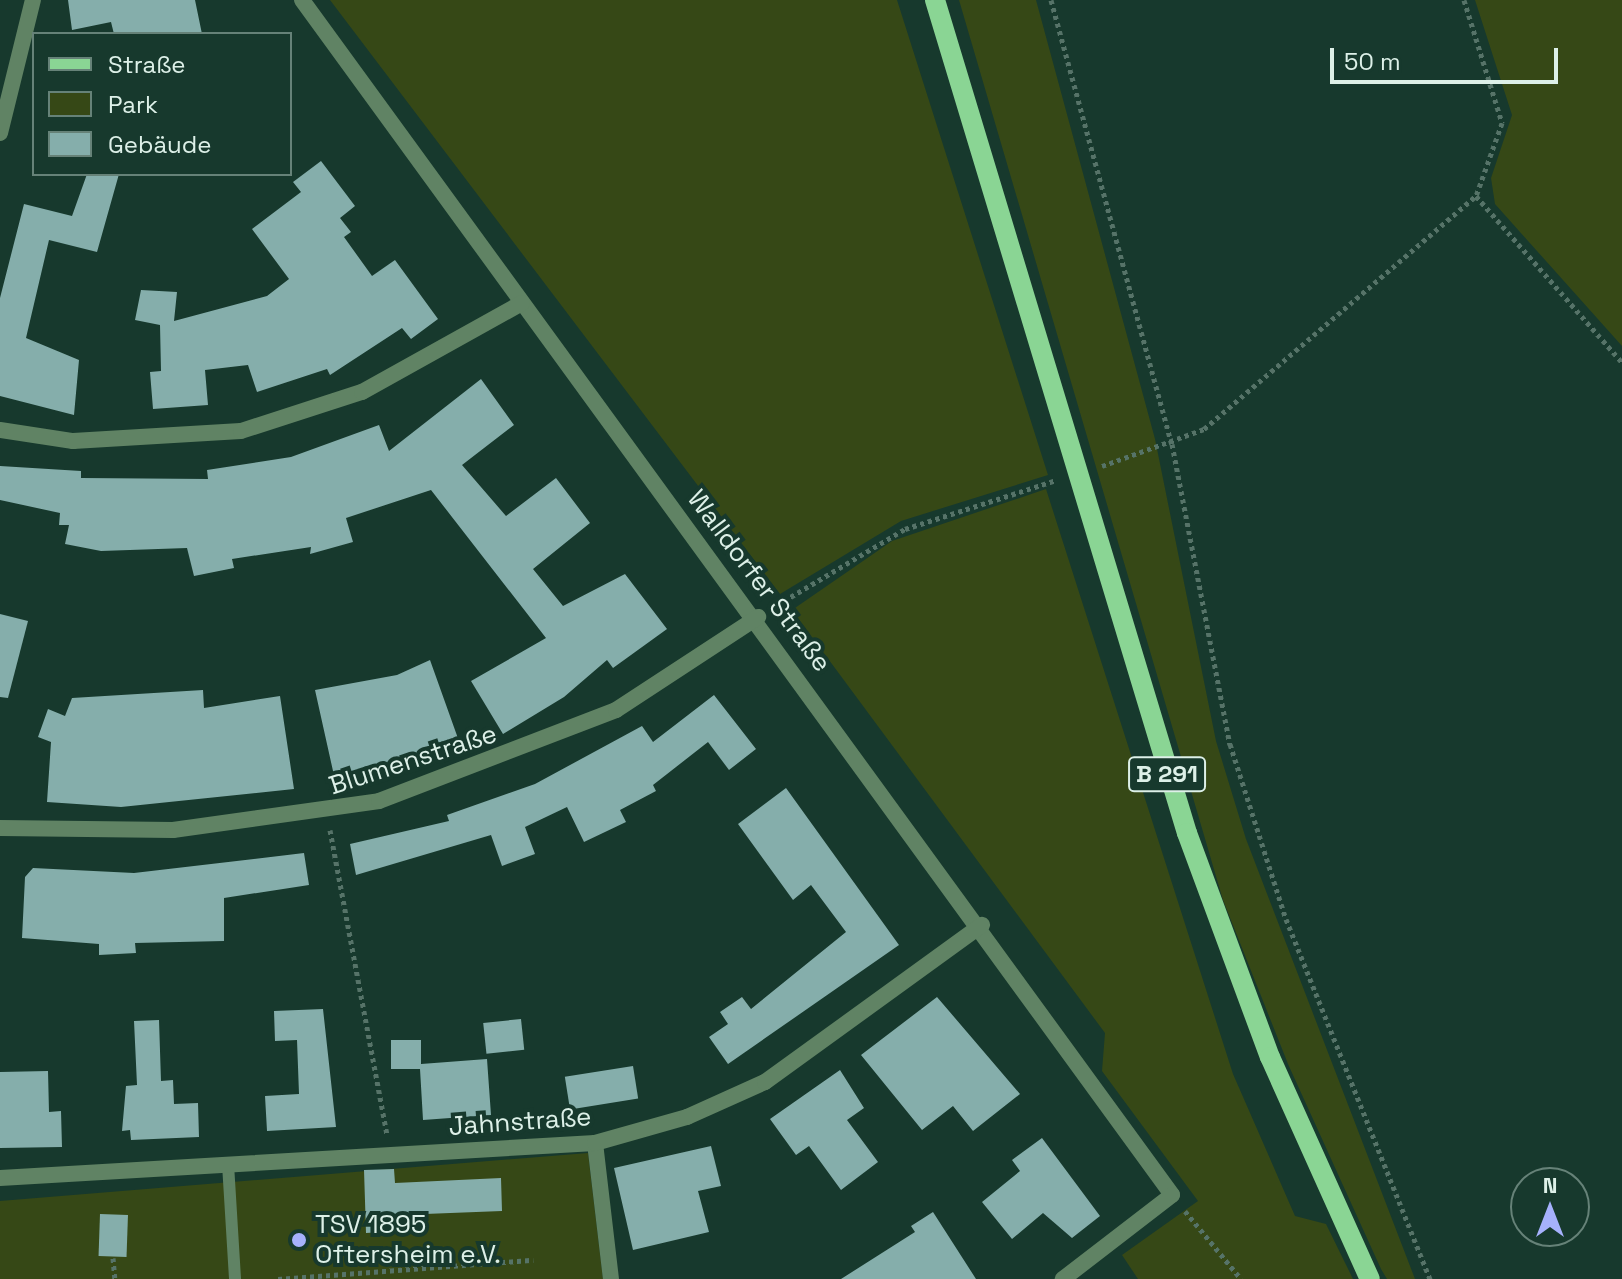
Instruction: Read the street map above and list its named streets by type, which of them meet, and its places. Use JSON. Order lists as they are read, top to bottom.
{
  "streets": {
    "main road": ["B 291"],
    "street": ["Walldorfer Straße", "Blumenstraße", "Jahnstraße"]
  },
  "crossings": [
    ["Walldorfer Straße", "Blumenstraße"],
    ["Walldorfer Straße", "Jahnstraße"]
  ],
  "places": ["TSV 1895 Oftersheim e.V."],
  "legend": ["Straße", "Park", "Gebäude"],
  "scale_bar": "50 m",
  "north": "top"
}
